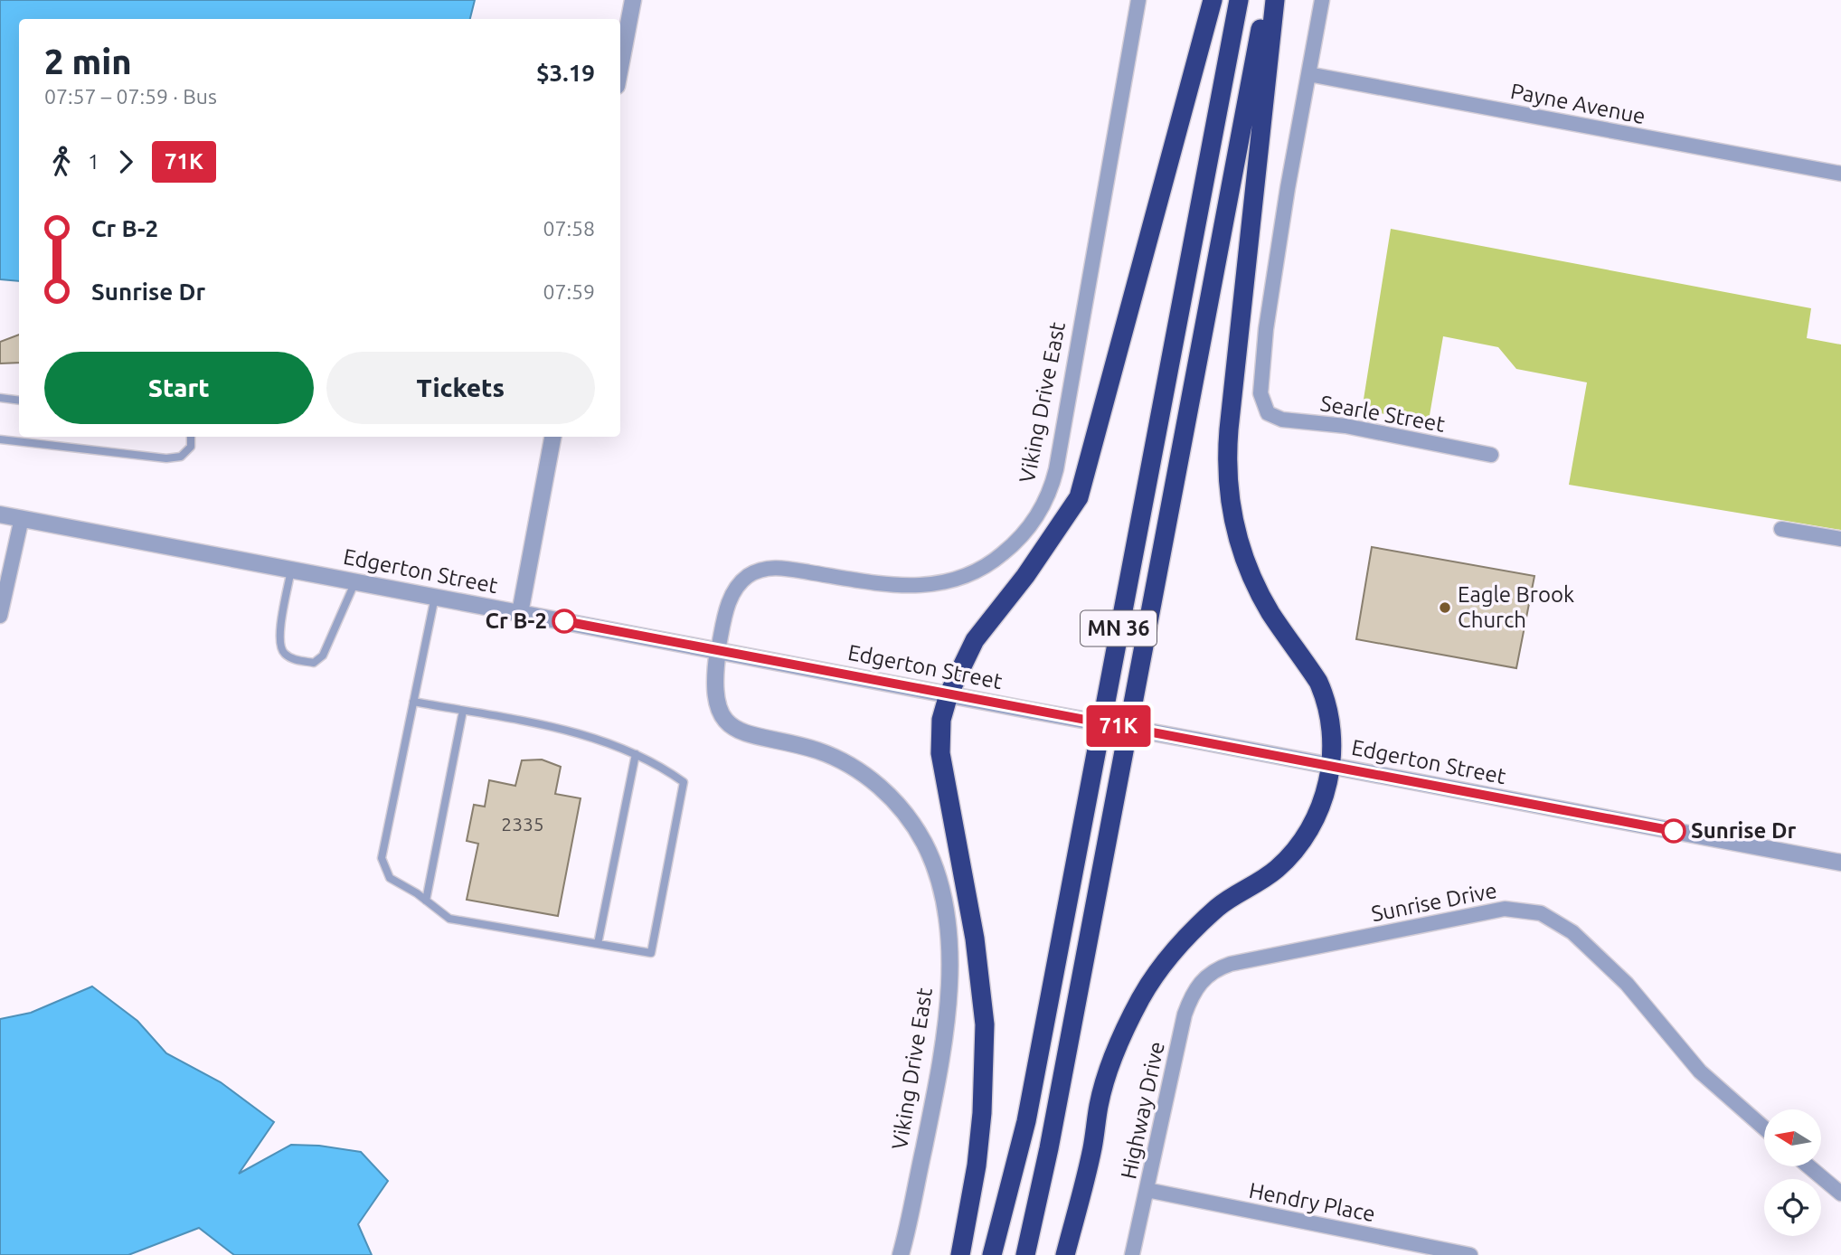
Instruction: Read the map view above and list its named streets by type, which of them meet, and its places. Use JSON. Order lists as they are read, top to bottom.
{
  "streets": {
    "highway": ["MN 36"],
    "street": [
      "Payne Avenue",
      "Viking Drive East",
      "Searle Street",
      "Edgerton Street",
      "Sunrise Drive",
      "Highway Drive",
      "Hendry Place"
    ]
  },
  "crossings": [
    ["Payne Avenue", "Searle Street"],
    ["Viking Drive East", "Edgerton Street"],
    ["Sunrise Drive", "Highway Drive"],
    ["Highway Drive", "Hendry Place"]
  ],
  "places": ["Eagle Brook Church", "Cr B-2", "Sunrise Dr"],
  "lines": ["bus line 71K"],
  "house_numbers": ["2335"],
  "north": "left",
  "page": {
    "on_map": "71K",
    "heading": ["2 min", "07:57 – 07:59 · Bus", "$3.19"],
    "legs": ["1", "71K"],
    "list": [
      {
        "name": "Cr B-2",
        "value": "07:58"
      },
      {
        "name": "Sunrise Dr",
        "value": "07:59"
      }
    ],
    "buttons": ["Start", "Tickets"]
  }
}
